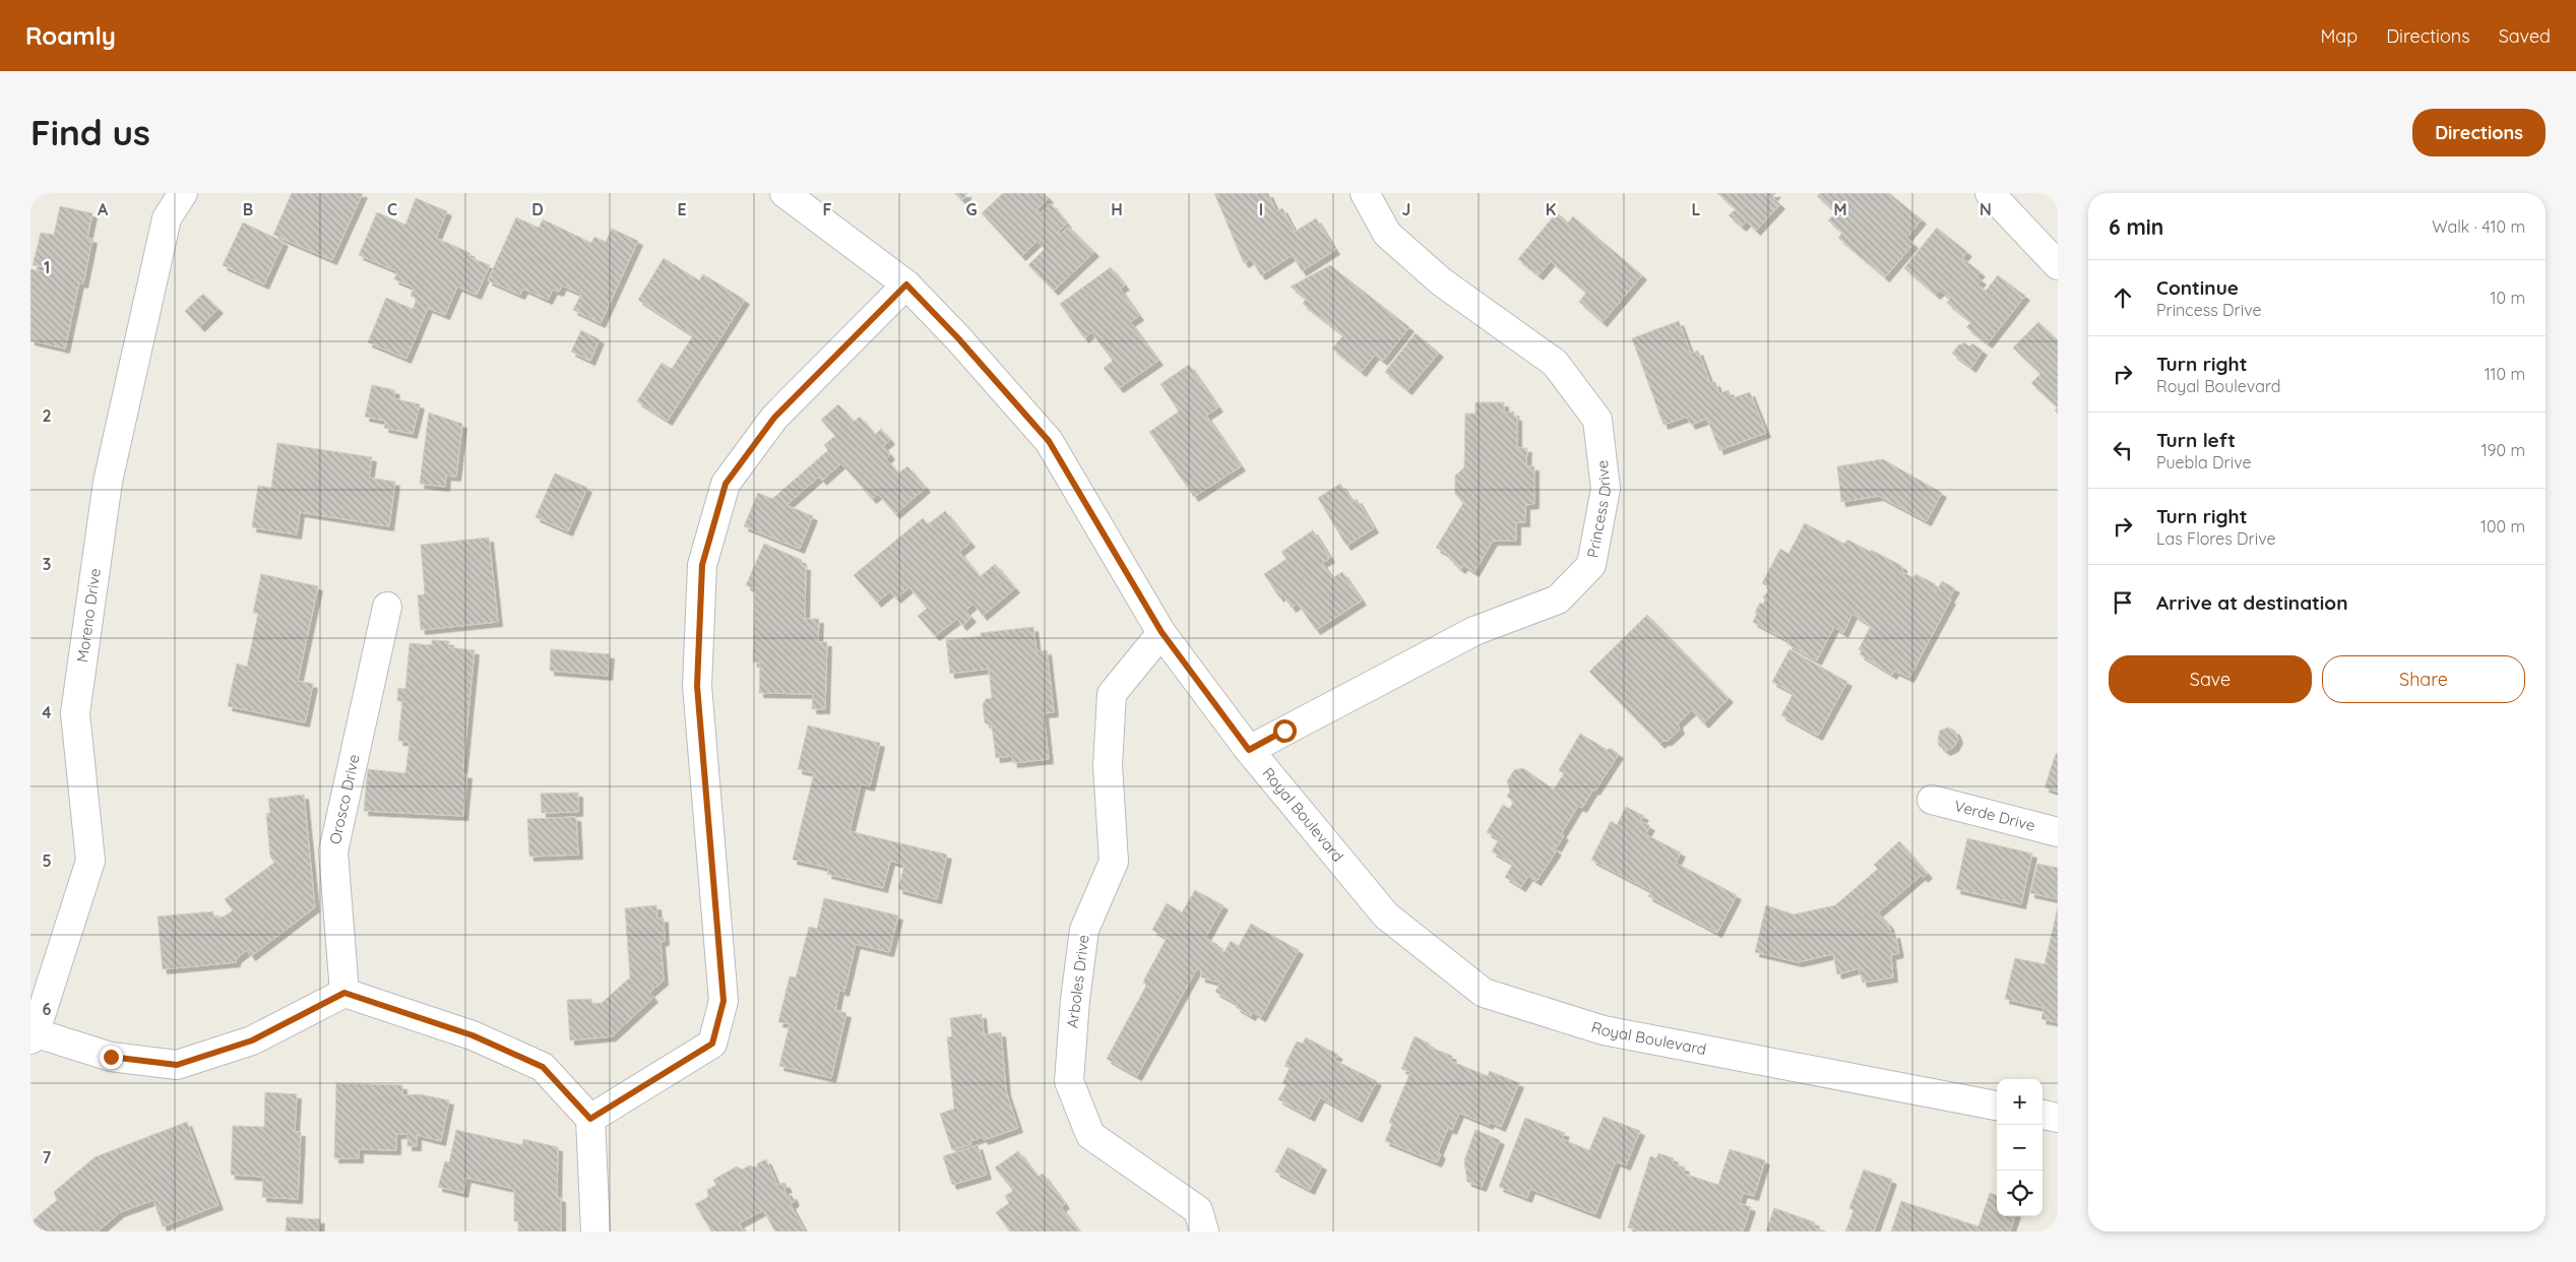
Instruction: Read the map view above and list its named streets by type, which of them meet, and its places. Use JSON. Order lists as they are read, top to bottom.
{
  "streets": {
    "street": [
      "Princess Drive",
      "Moreno Drive",
      "Orosco Drive",
      "Royal Boulevard",
      "Verde Drive",
      "Arboles Drive"
    ]
  },
  "crossings": [
    ["Princess Drive", "Royal Boulevard"],
    ["Royal Boulevard", "Arboles Drive"]
  ],
  "page": {
    "header": "Roamly",
    "nav": ["Map", "Directions", "Saved"],
    "buttons": [
      "Directions",
      ["Save", "Share"]
    ],
    "title": "Find us",
    "heading": ["6 min", "Walk · 410 m"],
    "list": [
      ["Continue", "Princess Drive", "10 m"],
      ["Turn right", "Royal Boulevard", "110 m"],
      ["Turn left", "Puebla Drive", "190 m"],
      ["Turn right", "Las Flores Drive", "100 m"],
      "Arrive at destination"
    ],
    "map_buttons": ["+", "−"]
  },
  "grid": {
    "columns": [
      "A",
      "B",
      "C",
      "D",
      "E",
      "F",
      "G",
      "H",
      "I",
      "J",
      "K",
      "L",
      "M",
      "N"
    ],
    "rows": [
      "1",
      "2",
      "3",
      "4",
      "5",
      "6",
      "7"
    ]
  }
}
